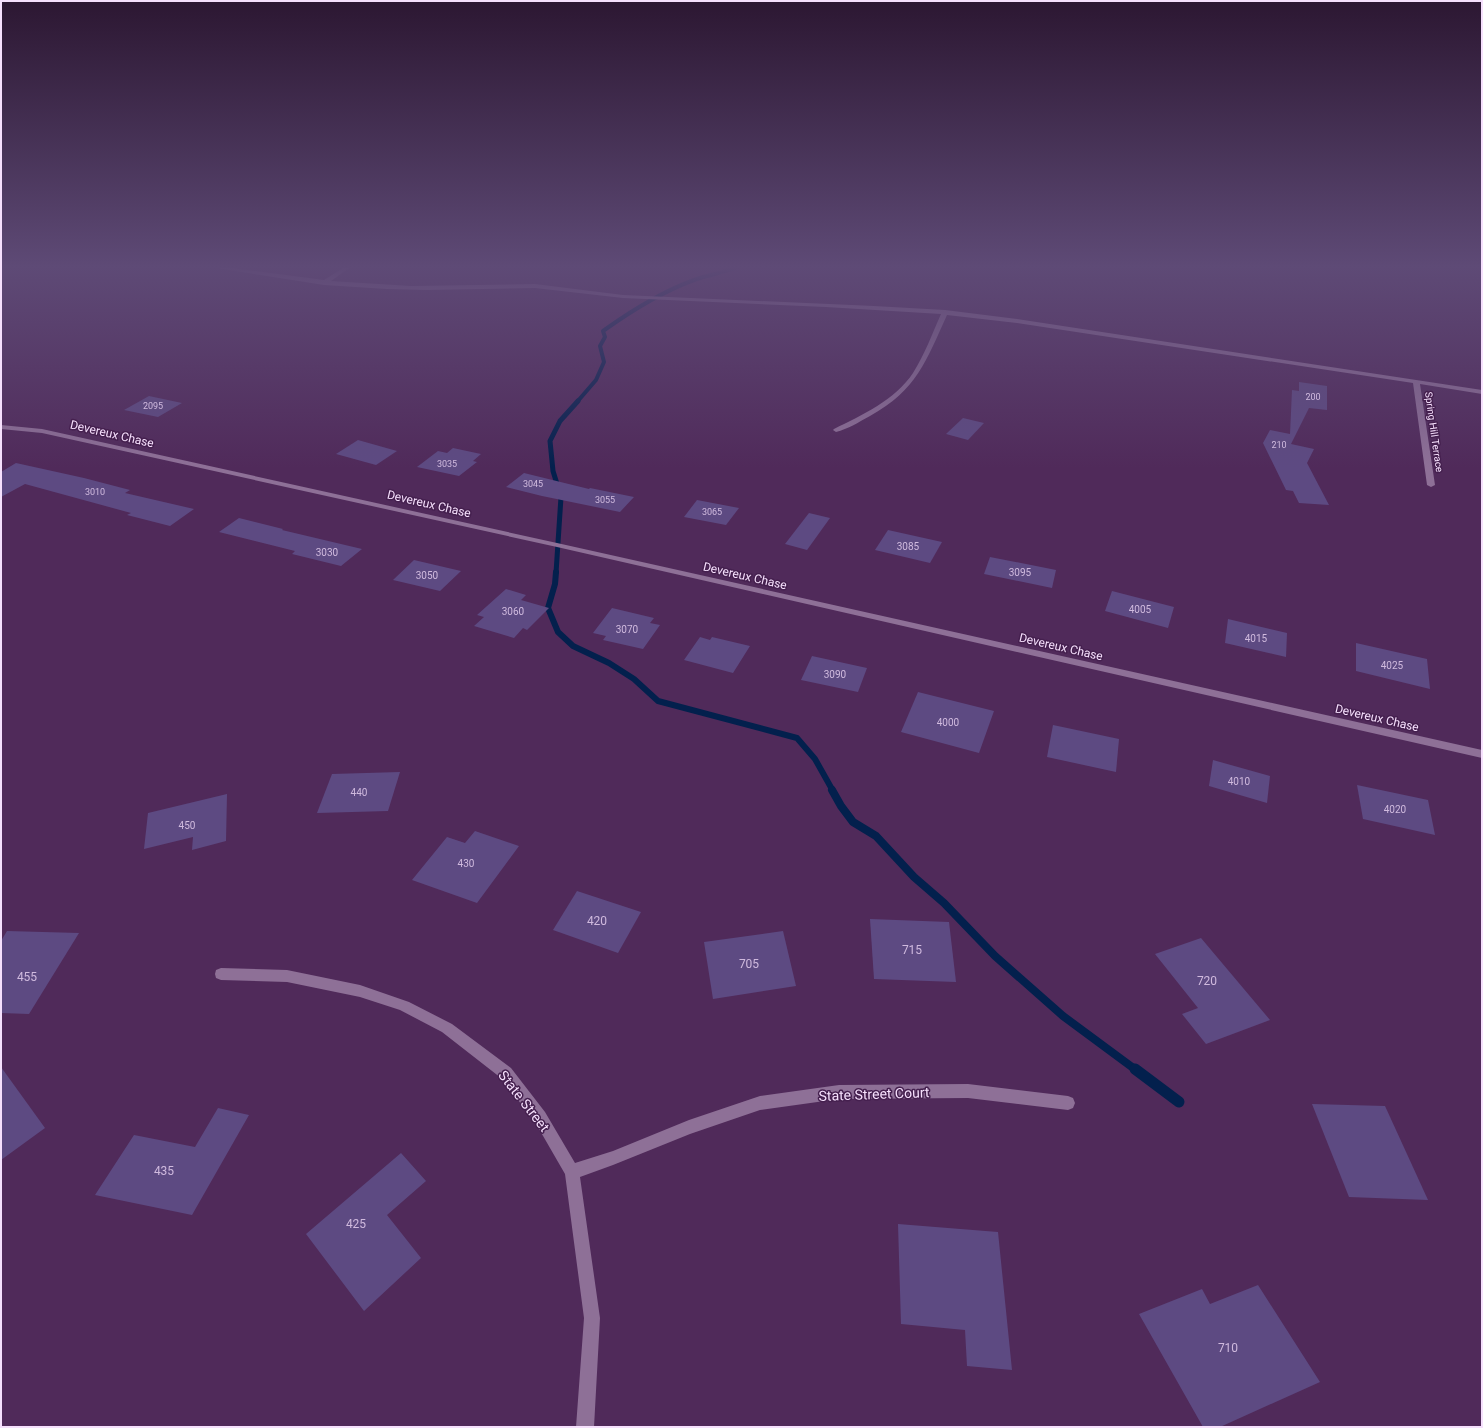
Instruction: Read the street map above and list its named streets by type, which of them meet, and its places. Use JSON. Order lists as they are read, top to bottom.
{
  "streets": {
    "street": [
      "Spring Hill Terrace",
      "Devereux Chase",
      "State Street Court",
      "State Street"
    ]
  },
  "crossings": [
    ["State Street Court", "State Street"]
  ],
  "house_numbers": [
    "200",
    "2095",
    "210",
    "3035",
    "3045",
    "3010",
    "3055",
    "3065",
    "3085",
    "3030",
    "3095",
    "3050",
    "4005",
    "3060",
    "3070",
    "4015",
    "4025",
    "3090",
    "4000",
    "4010",
    "440",
    "4020",
    "450",
    "430",
    "420",
    "715",
    "705",
    "455",
    "720",
    "435",
    "425",
    "710"
  ]
}
